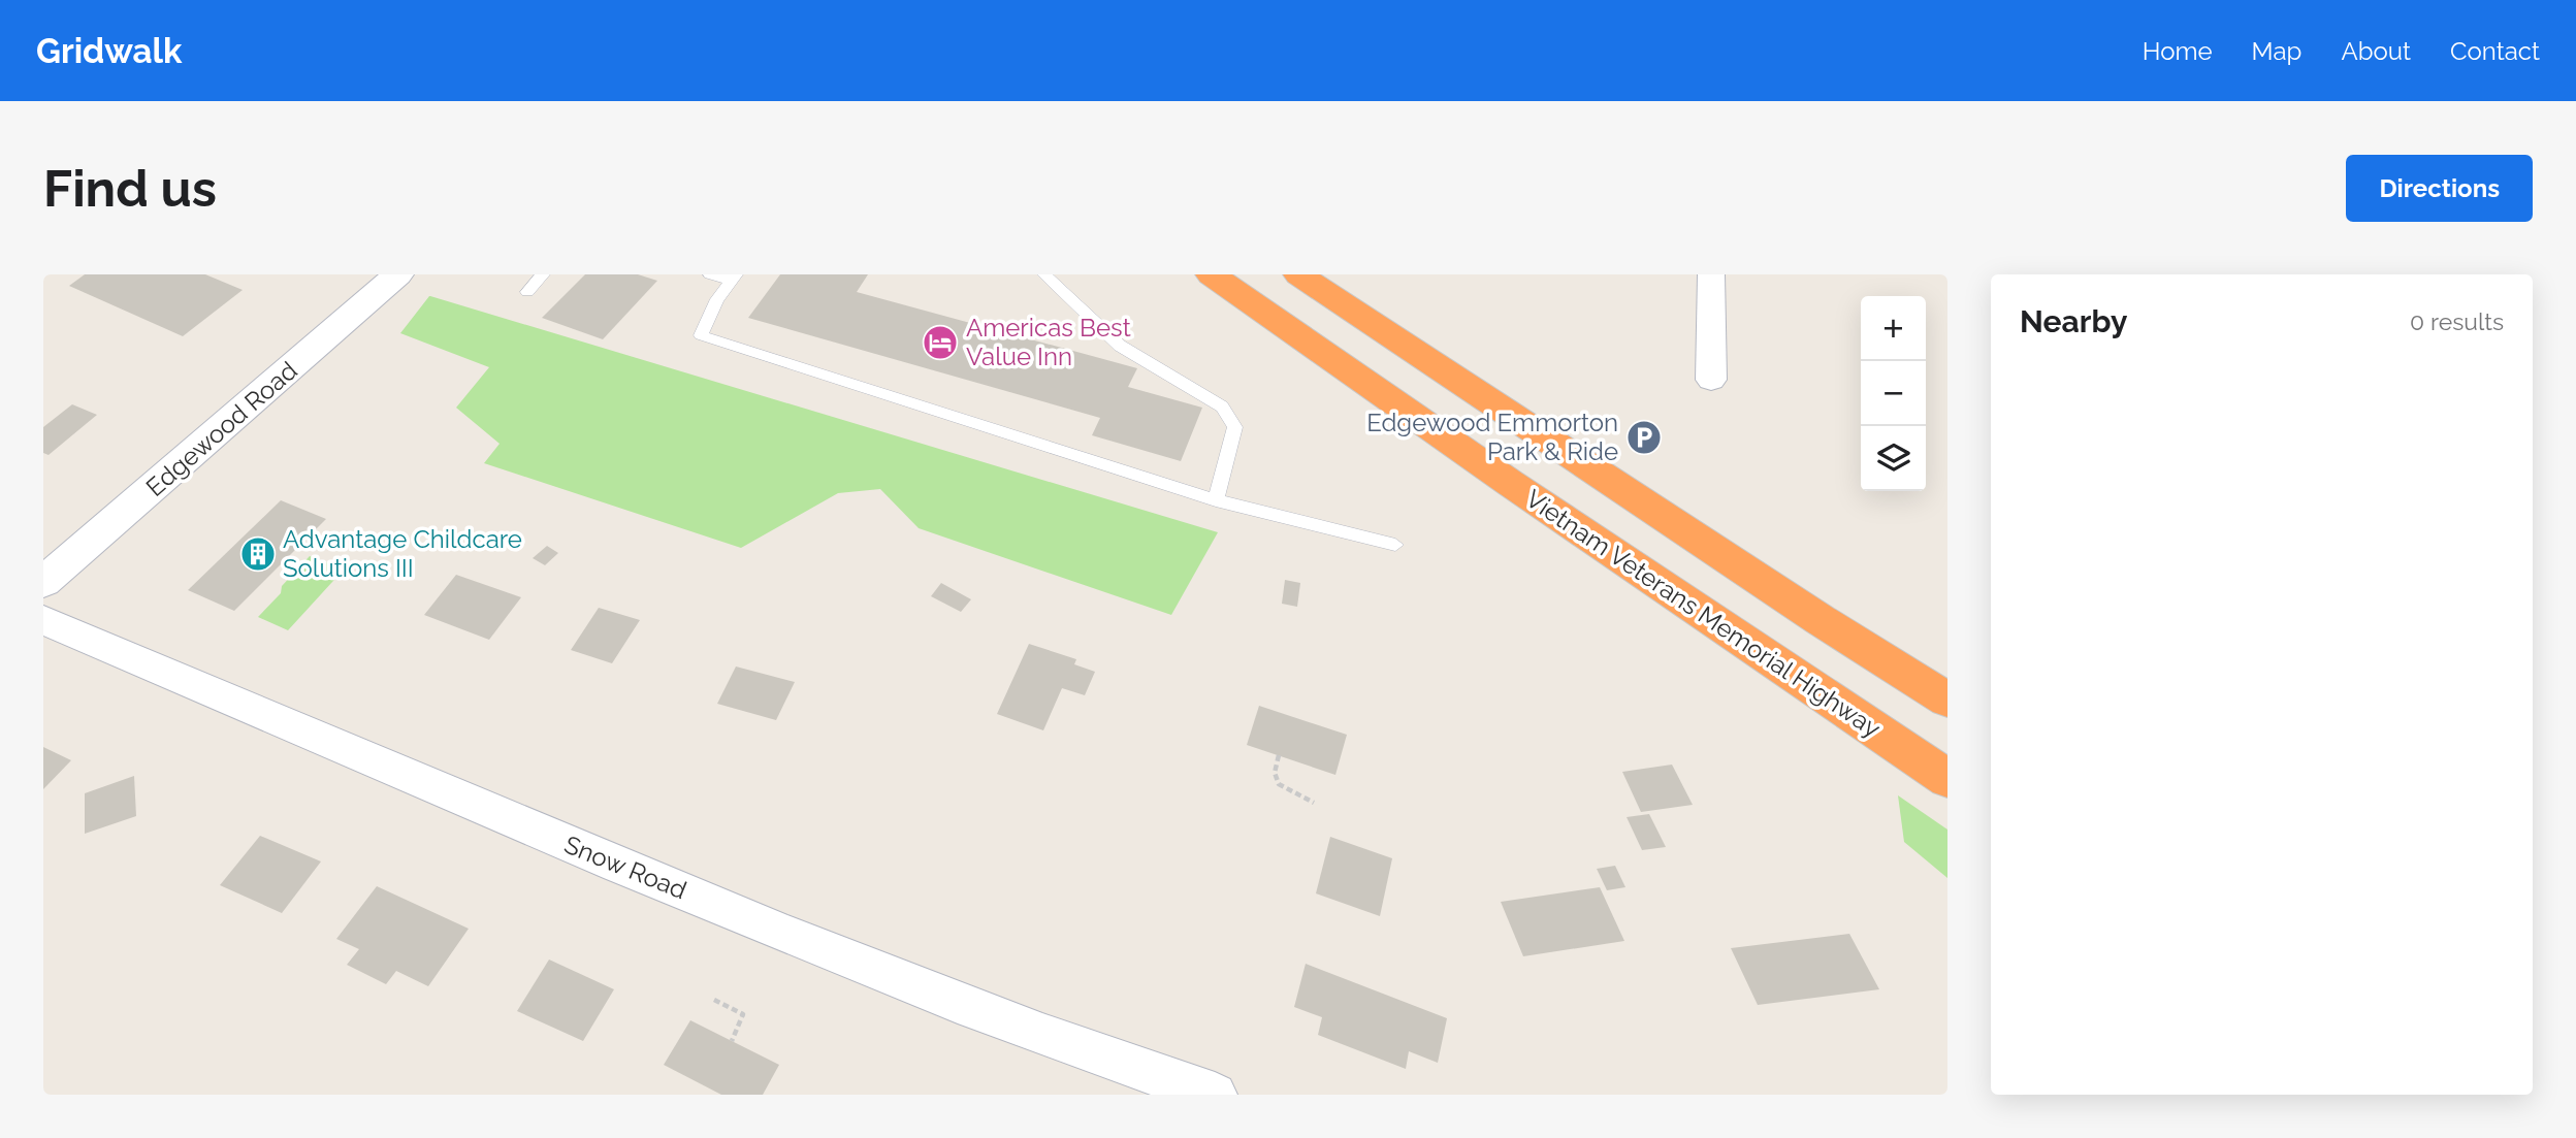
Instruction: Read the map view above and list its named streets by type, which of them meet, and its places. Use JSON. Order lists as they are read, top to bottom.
{
  "streets": {
    "highway": ["Vietnam Veterans Memorial Highway"],
    "street": ["Edgewood Road", "Snow Road"]
  },
  "places": {
    "hotel": ["Americas Best Value Inn"],
    "parking": ["Edgewood Emmorton Park & Ride"],
    "building": ["Advantage Childcare Solutions III"]
  },
  "page": {
    "header": "Gridwalk",
    "nav": [
      "Home",
      "Map",
      "About",
      "Contact"
    ],
    "buttons": "Directions",
    "title": "Find us",
    "heading": ["Nearby", "0 results"],
    "map_buttons": ["+", "−"]
  }
}
